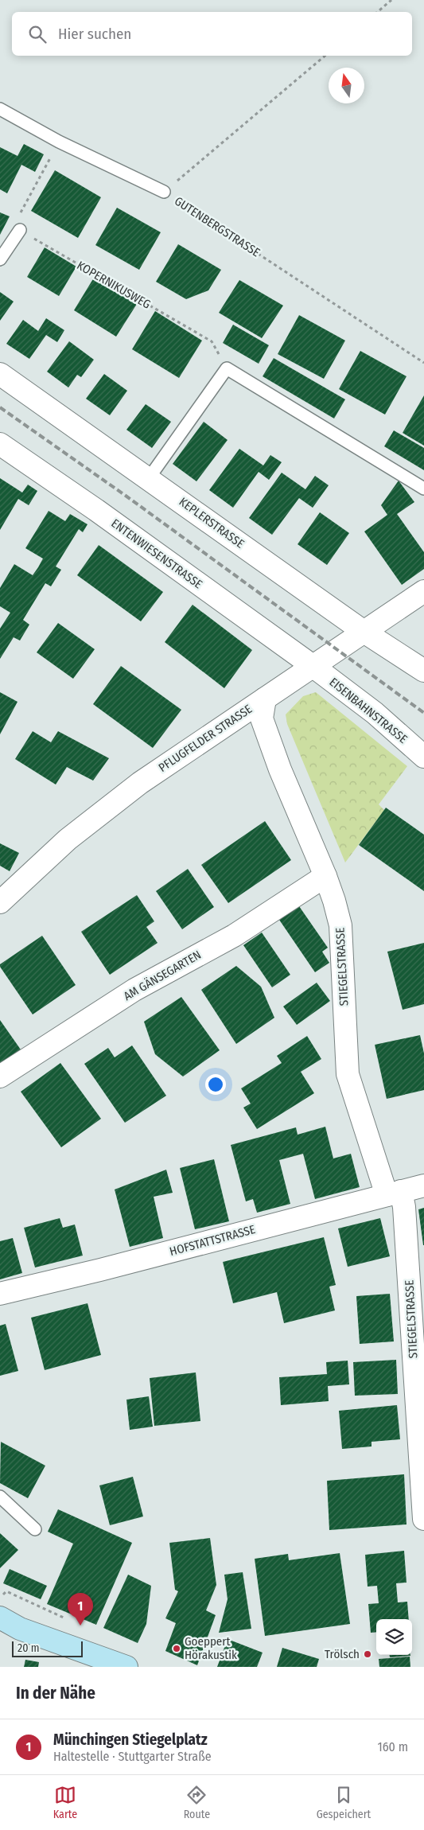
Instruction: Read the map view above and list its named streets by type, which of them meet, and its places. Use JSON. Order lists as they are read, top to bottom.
{
  "streets": {
    "street": [
      "KEPLERSTRASSE",
      "ENTENWIESENSTRASSE",
      "EISENBAHNSTRASSE",
      "PFLUGFELDER STRASSE",
      "STIEGELSTRASSE",
      "AM GÄNSEGARTEN",
      "HOFSTATTSTRASSE"
    ],
    "lane": ["GUTENBERGSTRASSE"],
    "path": ["KOPERNIKUSWEG"]
  },
  "crossings": [
    ["KEPLERSTRASSE", "PFLUGFELDER STRASSE"],
    ["ENTENWIESENSTRASSE", "EISENBAHNSTRASSE"],
    ["ENTENWIESENSTRASSE", "PFLUGFELDER STRASSE"],
    ["EISENBAHNSTRASSE", "PFLUGFELDER STRASSE"],
    ["PFLUGFELDER STRASSE", "STIEGELSTRASSE"],
    ["STIEGELSTRASSE", "AM GÄNSEGARTEN"],
    ["STIEGELSTRASSE", "HOFSTATTSTRASSE"]
  ],
  "places": ["Goeppert Hörakustik", "Trölsch"],
  "scale_bar": "20 m",
  "north": "top",
  "page": {
    "search": "Hier suchen",
    "pins": "1",
    "scale": "20 m",
    "heading": "In der Nähe",
    "list": [
      {
        "mark": "1",
        "name": "Münchingen Stiegelplatz",
        "note": "Haltestelle · Stuttgarter Straße",
        "value": "160 m"
      }
    ],
    "nav": ["Karte", "Route", "Gespeichert"]
  }
}
